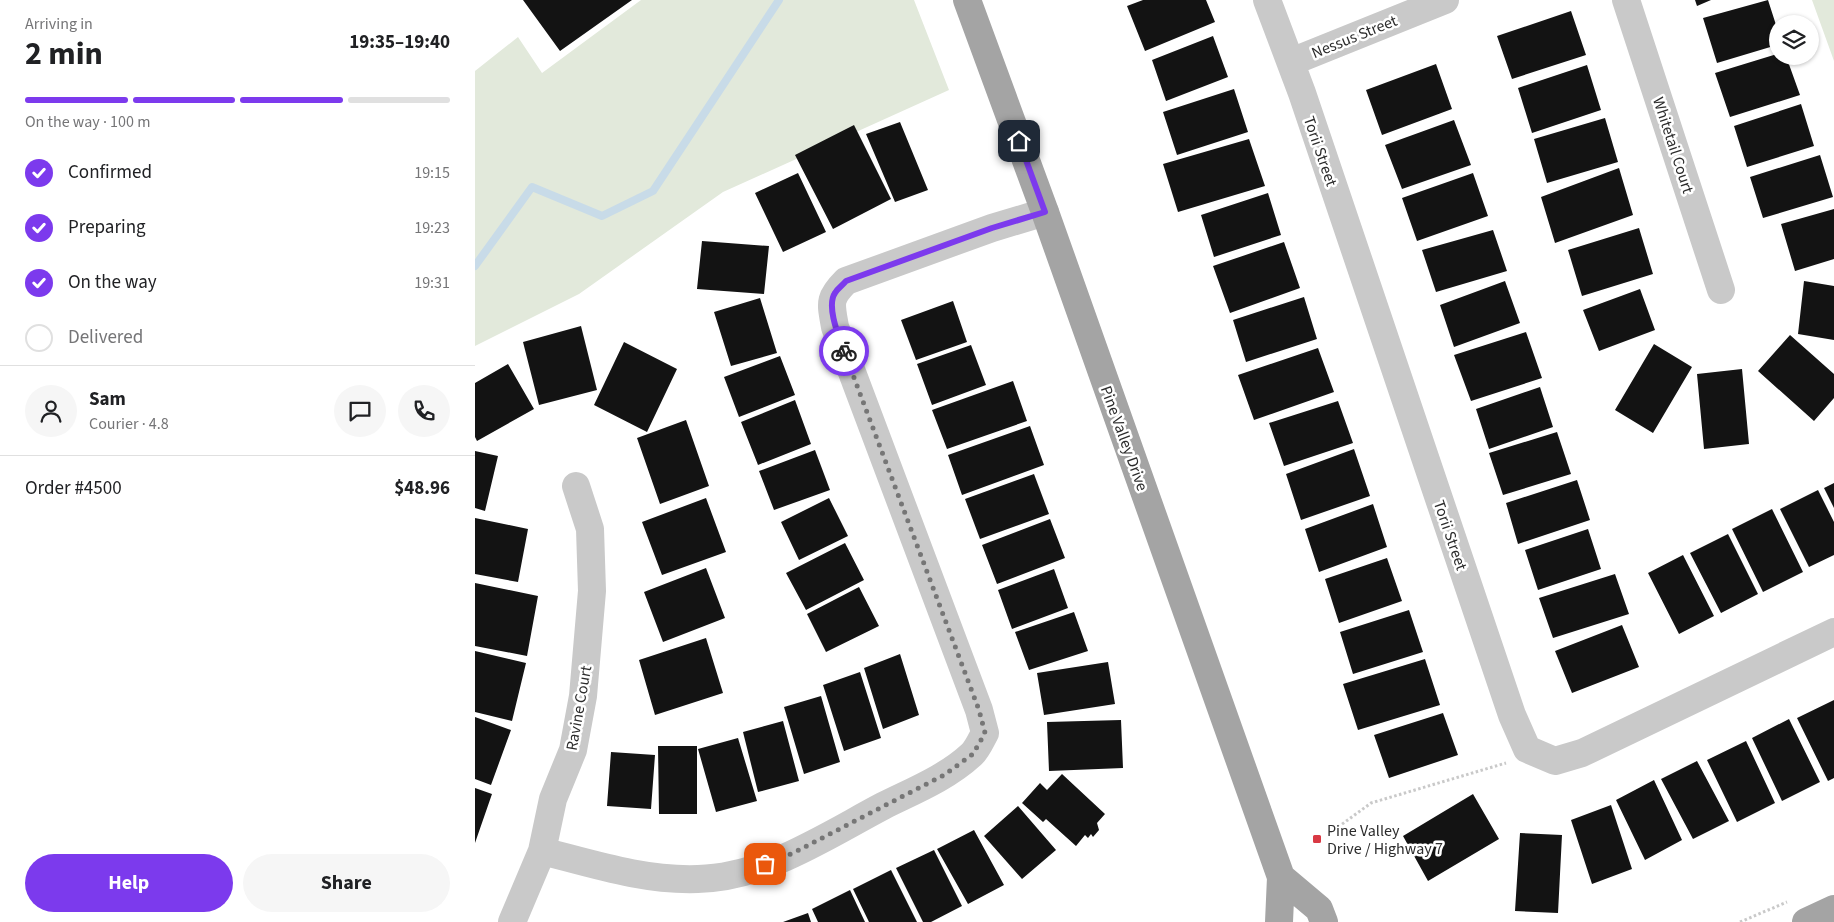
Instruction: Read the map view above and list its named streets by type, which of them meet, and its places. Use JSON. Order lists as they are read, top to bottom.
{
  "streets": {
    "main road": ["Pine Valley Drive"],
    "street": [
      "Nessus Street",
      "Whitetail Court",
      "Torii Street",
      "Ravine Court"
    ]
  },
  "crossings": [
    ["Nessus Street", "Torii Street"]
  ],
  "places": {
    "transit": ["Pine Valley Drive / Highway 7"]
  },
  "page": {
    "heading": ["2 min", "Arriving in", "19:35–19:40"],
    "panel": [
      "Sam",
      "Courier · 4.8",
      "Order #4500",
      "$48.96"
    ],
    "bar": "On the way · 100 m",
    "list": [
      ["Confirmed", "19:15"],
      ["Preparing", "19:23"],
      ["On the way", "19:31"],
      "Delivered"
    ],
    "buttons": ["Help", "Share"]
  }
}
